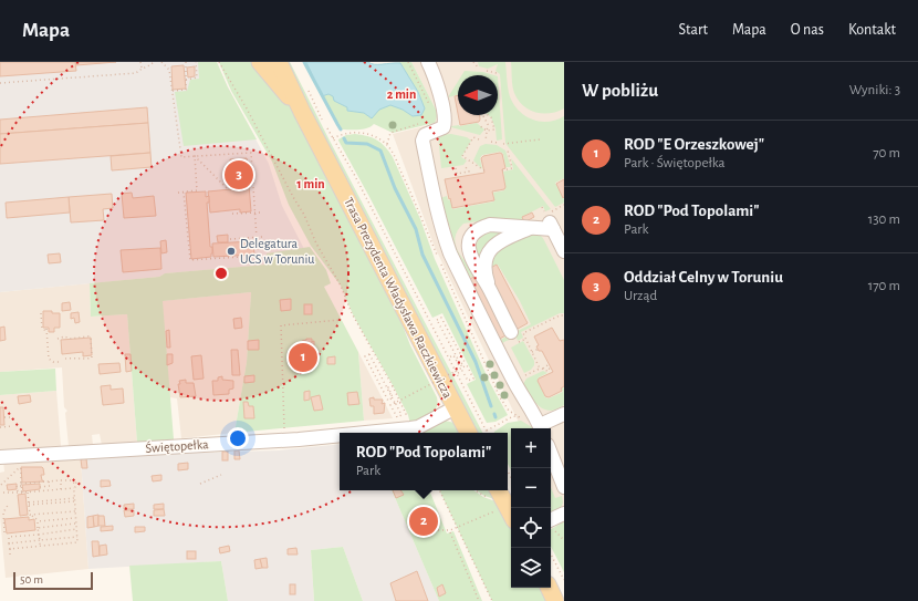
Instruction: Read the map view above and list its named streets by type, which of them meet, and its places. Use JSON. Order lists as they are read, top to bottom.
{
  "streets": {
    "main road": ["Trasa Prezydenta Władysława Raczkiewicza"],
    "street": ["Świętopełka"]
  },
  "crossings": [
    ["Trasa Prezydenta Władysława Raczkiewicza", "Świętopełka"]
  ],
  "places": ["Delegatura UCS w Toruniu"],
  "scale_bar": "50 m",
  "north": "left",
  "page": {
    "header": "Mapa",
    "nav": [
      "Start",
      "Mapa",
      "O nas",
      "Kontakt"
    ],
    "heading": ["W pobliżu", "Wyniki: 3"],
    "list": [
      {
        "mark": "1",
        "name": "ROD \"E Orzeszkowej\"",
        "note": "Park · Świętopełka",
        "value": "70 m"
      },
      {
        "mark": "2",
        "name": "ROD \"Pod Topolami\"",
        "note": "Park",
        "value": "130 m"
      },
      {
        "mark": "3",
        "name": "Oddział Celny w Toruniu",
        "note": "Urząd",
        "value": "170 m"
      }
    ],
    "pins": ["3", "1", "2"],
    "map_buttons": ["+", "−"],
    "popup": ["ROD \"Pod Topolami\"", "Park"],
    "scale": "50 m"
  },
  "rings": ["2 min", "1 min"]
}
